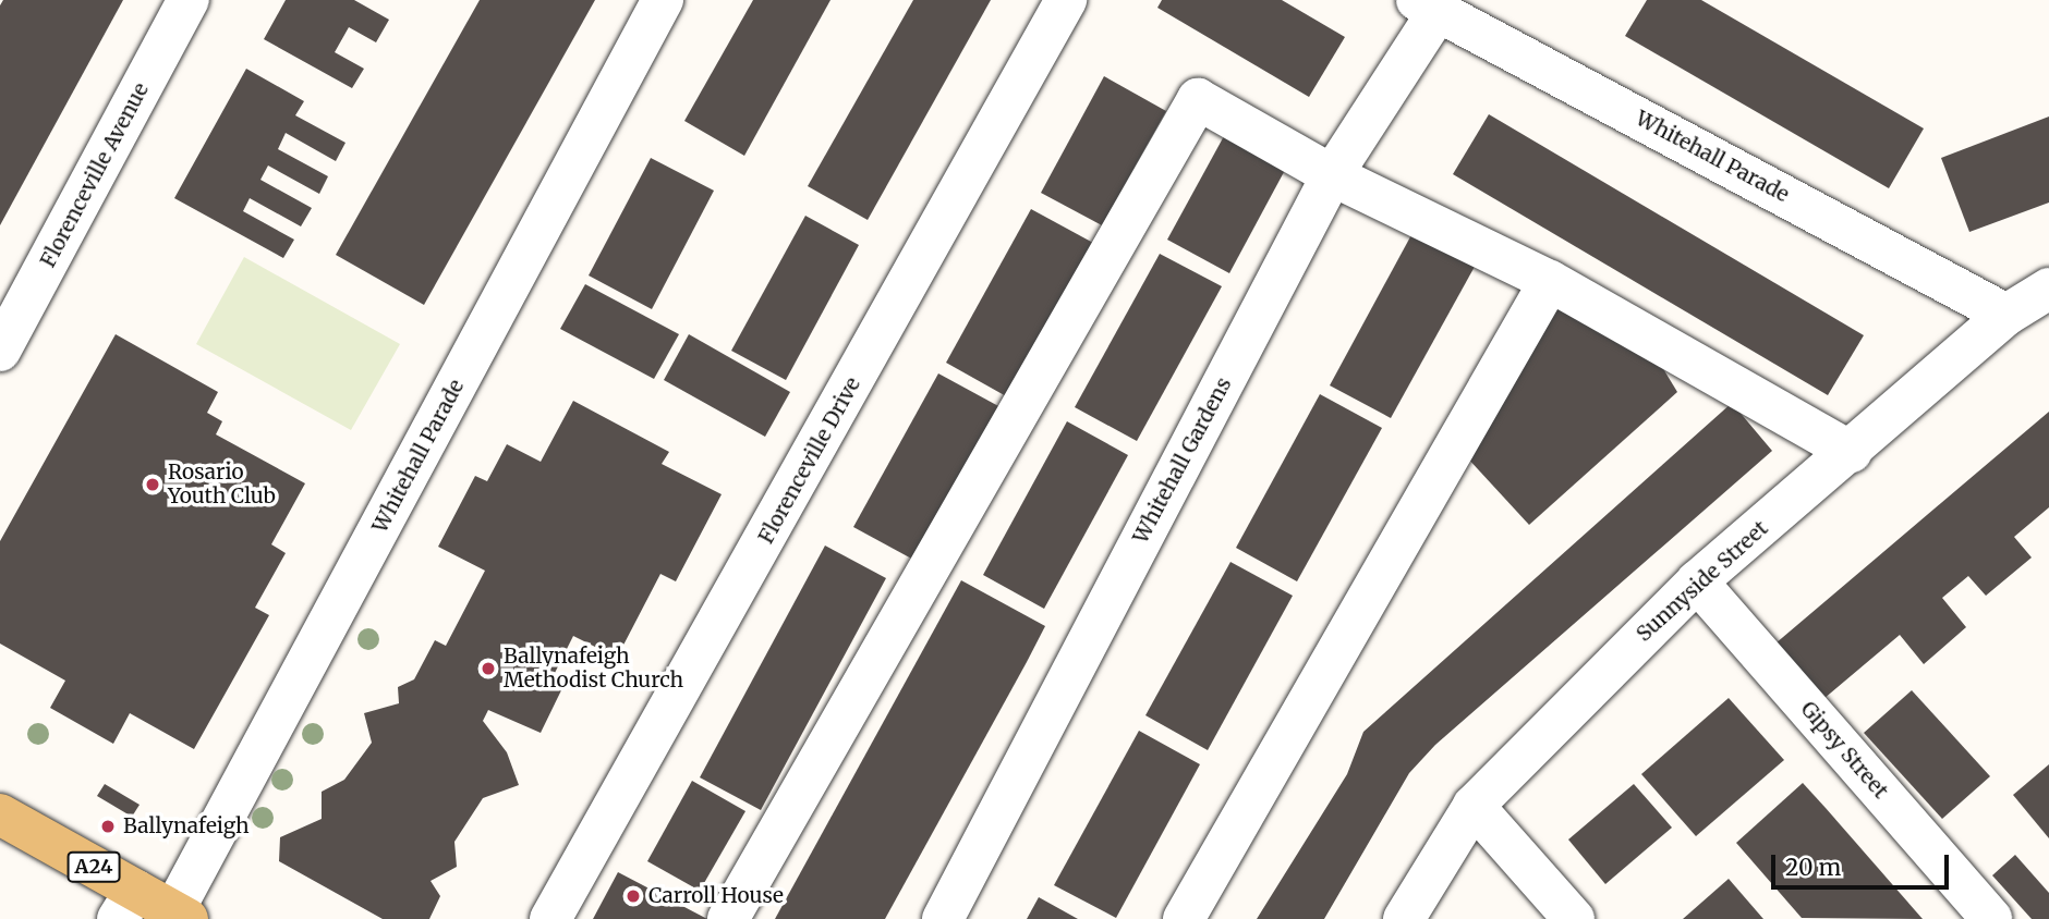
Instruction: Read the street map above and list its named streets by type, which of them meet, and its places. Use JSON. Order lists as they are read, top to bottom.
{
  "streets": {
    "main road": ["A24"],
    "street": [
      "Whitehall Parade",
      "Florenceville Avenue",
      "Florenceville Drive",
      "Whitehall Gardens",
      "Sunnyside Street",
      "Gipsy Street"
    ]
  },
  "crossings": [
    ["Whitehall Parade", "Whitehall Gardens"],
    ["Whitehall Parade", "Sunnyside Street"],
    ["Whitehall Parade", "A24"],
    ["Sunnyside Street", "Gipsy Street"]
  ],
  "places": [
    "Rosario Youth Club",
    "Ballynafeigh Methodist Church",
    "Ballynafeigh",
    "Carroll House"
  ],
  "scale_bar": "20 m"
}
